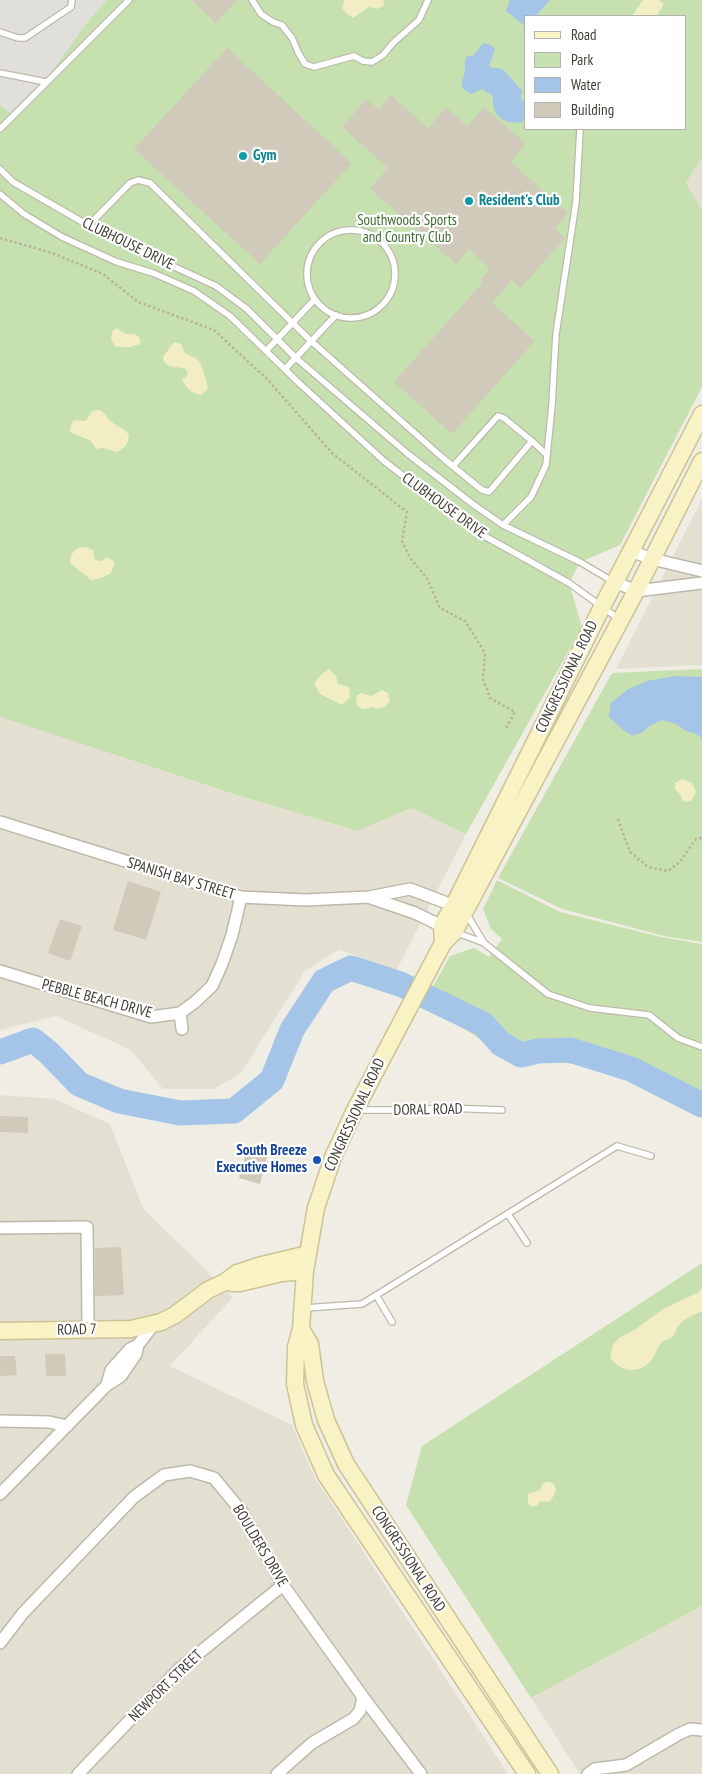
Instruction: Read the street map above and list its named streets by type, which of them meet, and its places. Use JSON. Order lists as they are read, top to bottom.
{
  "streets": {
    "main road": ["CONGRESSIONAL ROAD", "ROAD 7"],
    "street": [
      "SPANISH BAY STREET",
      "PEBBLE BEACH DRIVE",
      "BOULDERS DRIVE",
      "NEWPORT STREET"
    ],
    "lane": ["CLUBHOUSE DRIVE", "DORAL ROAD"]
  },
  "crossings": [
    ["CLUBHOUSE DRIVE", "CONGRESSIONAL ROAD"],
    ["CONGRESSIONAL ROAD", "SPANISH BAY STREET"],
    ["CONGRESSIONAL ROAD", "DORAL ROAD"],
    ["CONGRESSIONAL ROAD", "ROAD 7"],
    ["BOULDERS DRIVE", "NEWPORT STREET"]
  ],
  "parks": ["Southwoods Sports and Country Club"],
  "places": ["Gym", "Resident's Club", "South Breeze Executive Homes"],
  "legend": [
    "Road",
    "Park",
    "Water",
    "Building"
  ]
}
